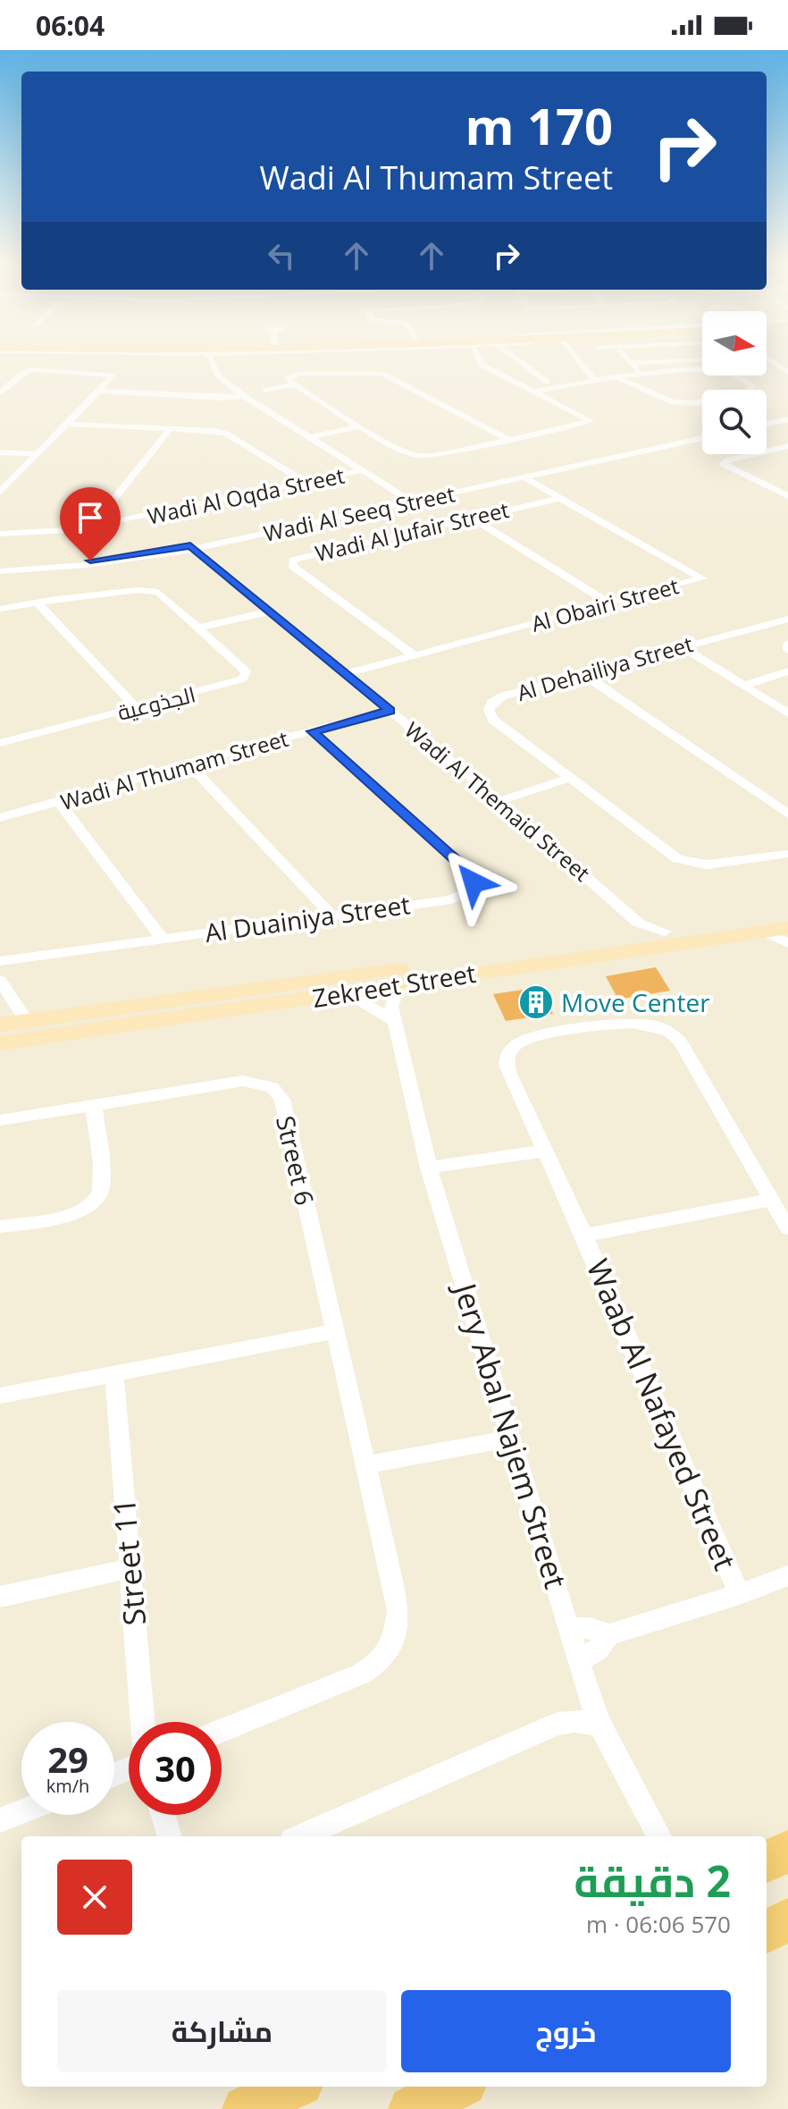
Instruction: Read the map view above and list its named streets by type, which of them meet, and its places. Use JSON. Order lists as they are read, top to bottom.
{
  "streets": {
    "main road": ["Zekreet Street"],
    "street": [
      "Wadi Al Oqda Street",
      "Wadi Al Seeq Street",
      "Wadi Al Jufair Street",
      "Al Obairi Street",
      "Al Dehailiya Street",
      "الجذوعية",
      "Wadi Al Thumam Street",
      "Wadi Al Themaid Street",
      "Al Duainiya Street",
      "Street 6",
      "Waab Al Nafayed Street",
      "Jery Abal Najem Street",
      "Street 11"
    ]
  },
  "crossings": [
    ["Wadi Al Seeq Street", "Al Obairi Street"],
    ["Wadi Al Seeq Street", "Wadi Al Themaid Street"],
    ["Wadi Al Jufair Street", "Al Obairi Street"],
    ["Al Obairi Street", "Wadi Al Themaid Street"],
    ["Wadi Al Thumam Street", "Wadi Al Themaid Street"],
    ["Wadi Al Thumam Street", "Al Duainiya Street"],
    ["Wadi Al Themaid Street", "Zekreet Street"],
    ["Zekreet Street", "Jery Abal Najem Street"]
  ],
  "places": {
    "building": ["Move Center"]
  },
  "north": "right",
  "page": {
    "status": "06:04",
    "turn": ["170 m", "Wadi Al Thumam Street"],
    "speed": "29 km/h",
    "limit": "30",
    "heading": ["2 دقيقة", "570 m · 06:06"],
    "buttons": ["خروج", "مشاركة"]
  }
}
